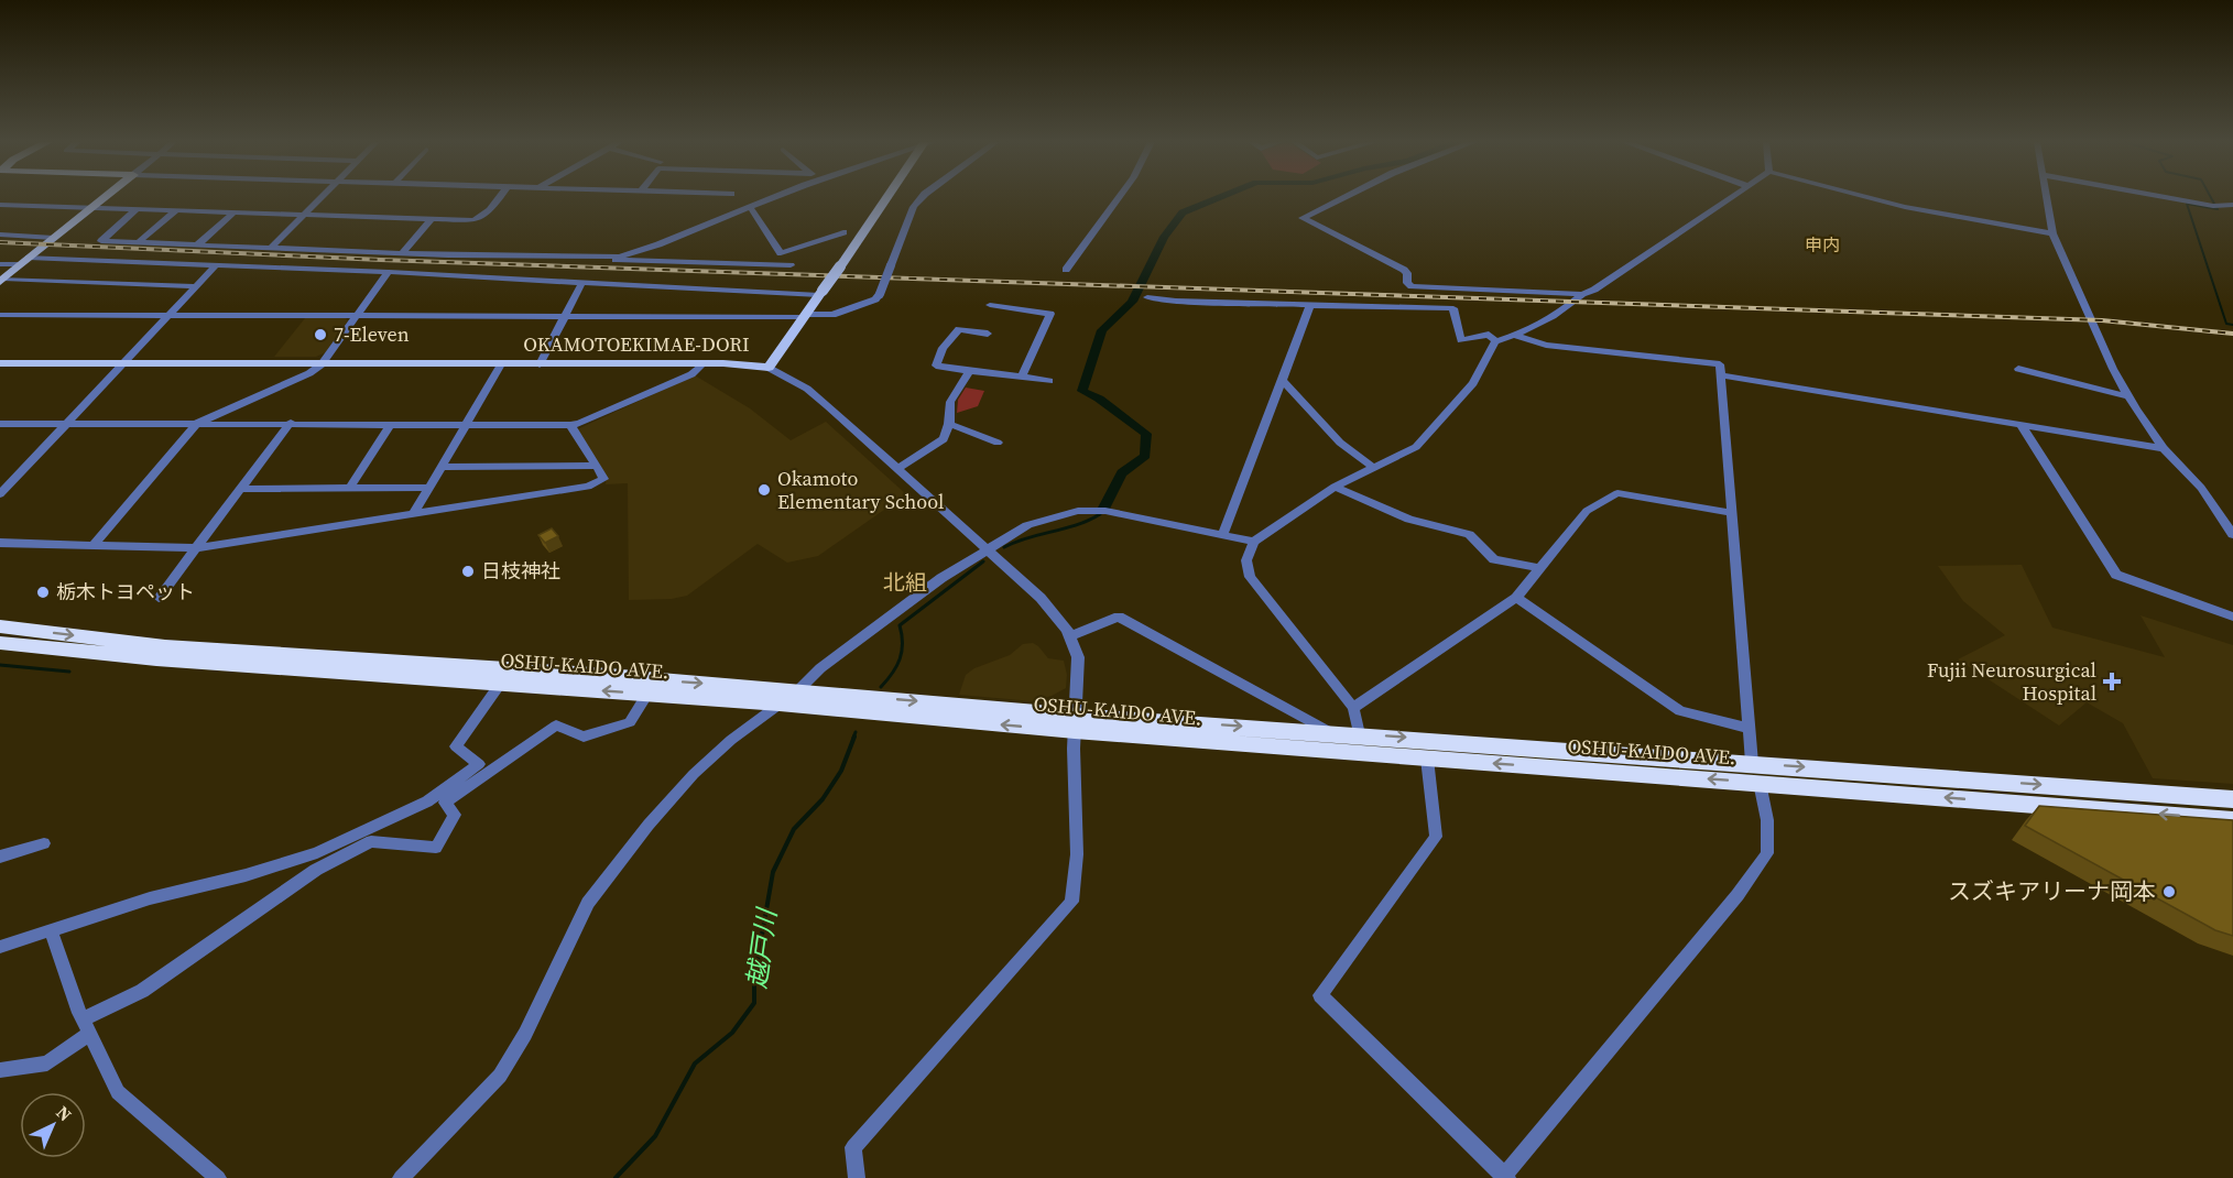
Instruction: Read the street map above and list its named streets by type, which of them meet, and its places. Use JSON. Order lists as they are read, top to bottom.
{
  "streets": {
    "highway": ["OSHU-KAIDO AVE."],
    "main road": ["OKAMOTOEKIMAE-DORI"]
  },
  "crossings": [
    ["OKAMOTOEKIMAE-DORI", "OSHU-KAIDO AVE."]
  ],
  "districts": ["申内", "北組"],
  "water": ["越戸川"],
  "places": {
    "other": [
      "7-Eleven",
      "Okamoto Elementary School",
      "日枝神社",
      "栃木トヨペット",
      "スズキアリーナ岡本"
    ],
    "health": ["Fujii Neurosurgical Hospital"]
  },
  "north": "top right"
}
